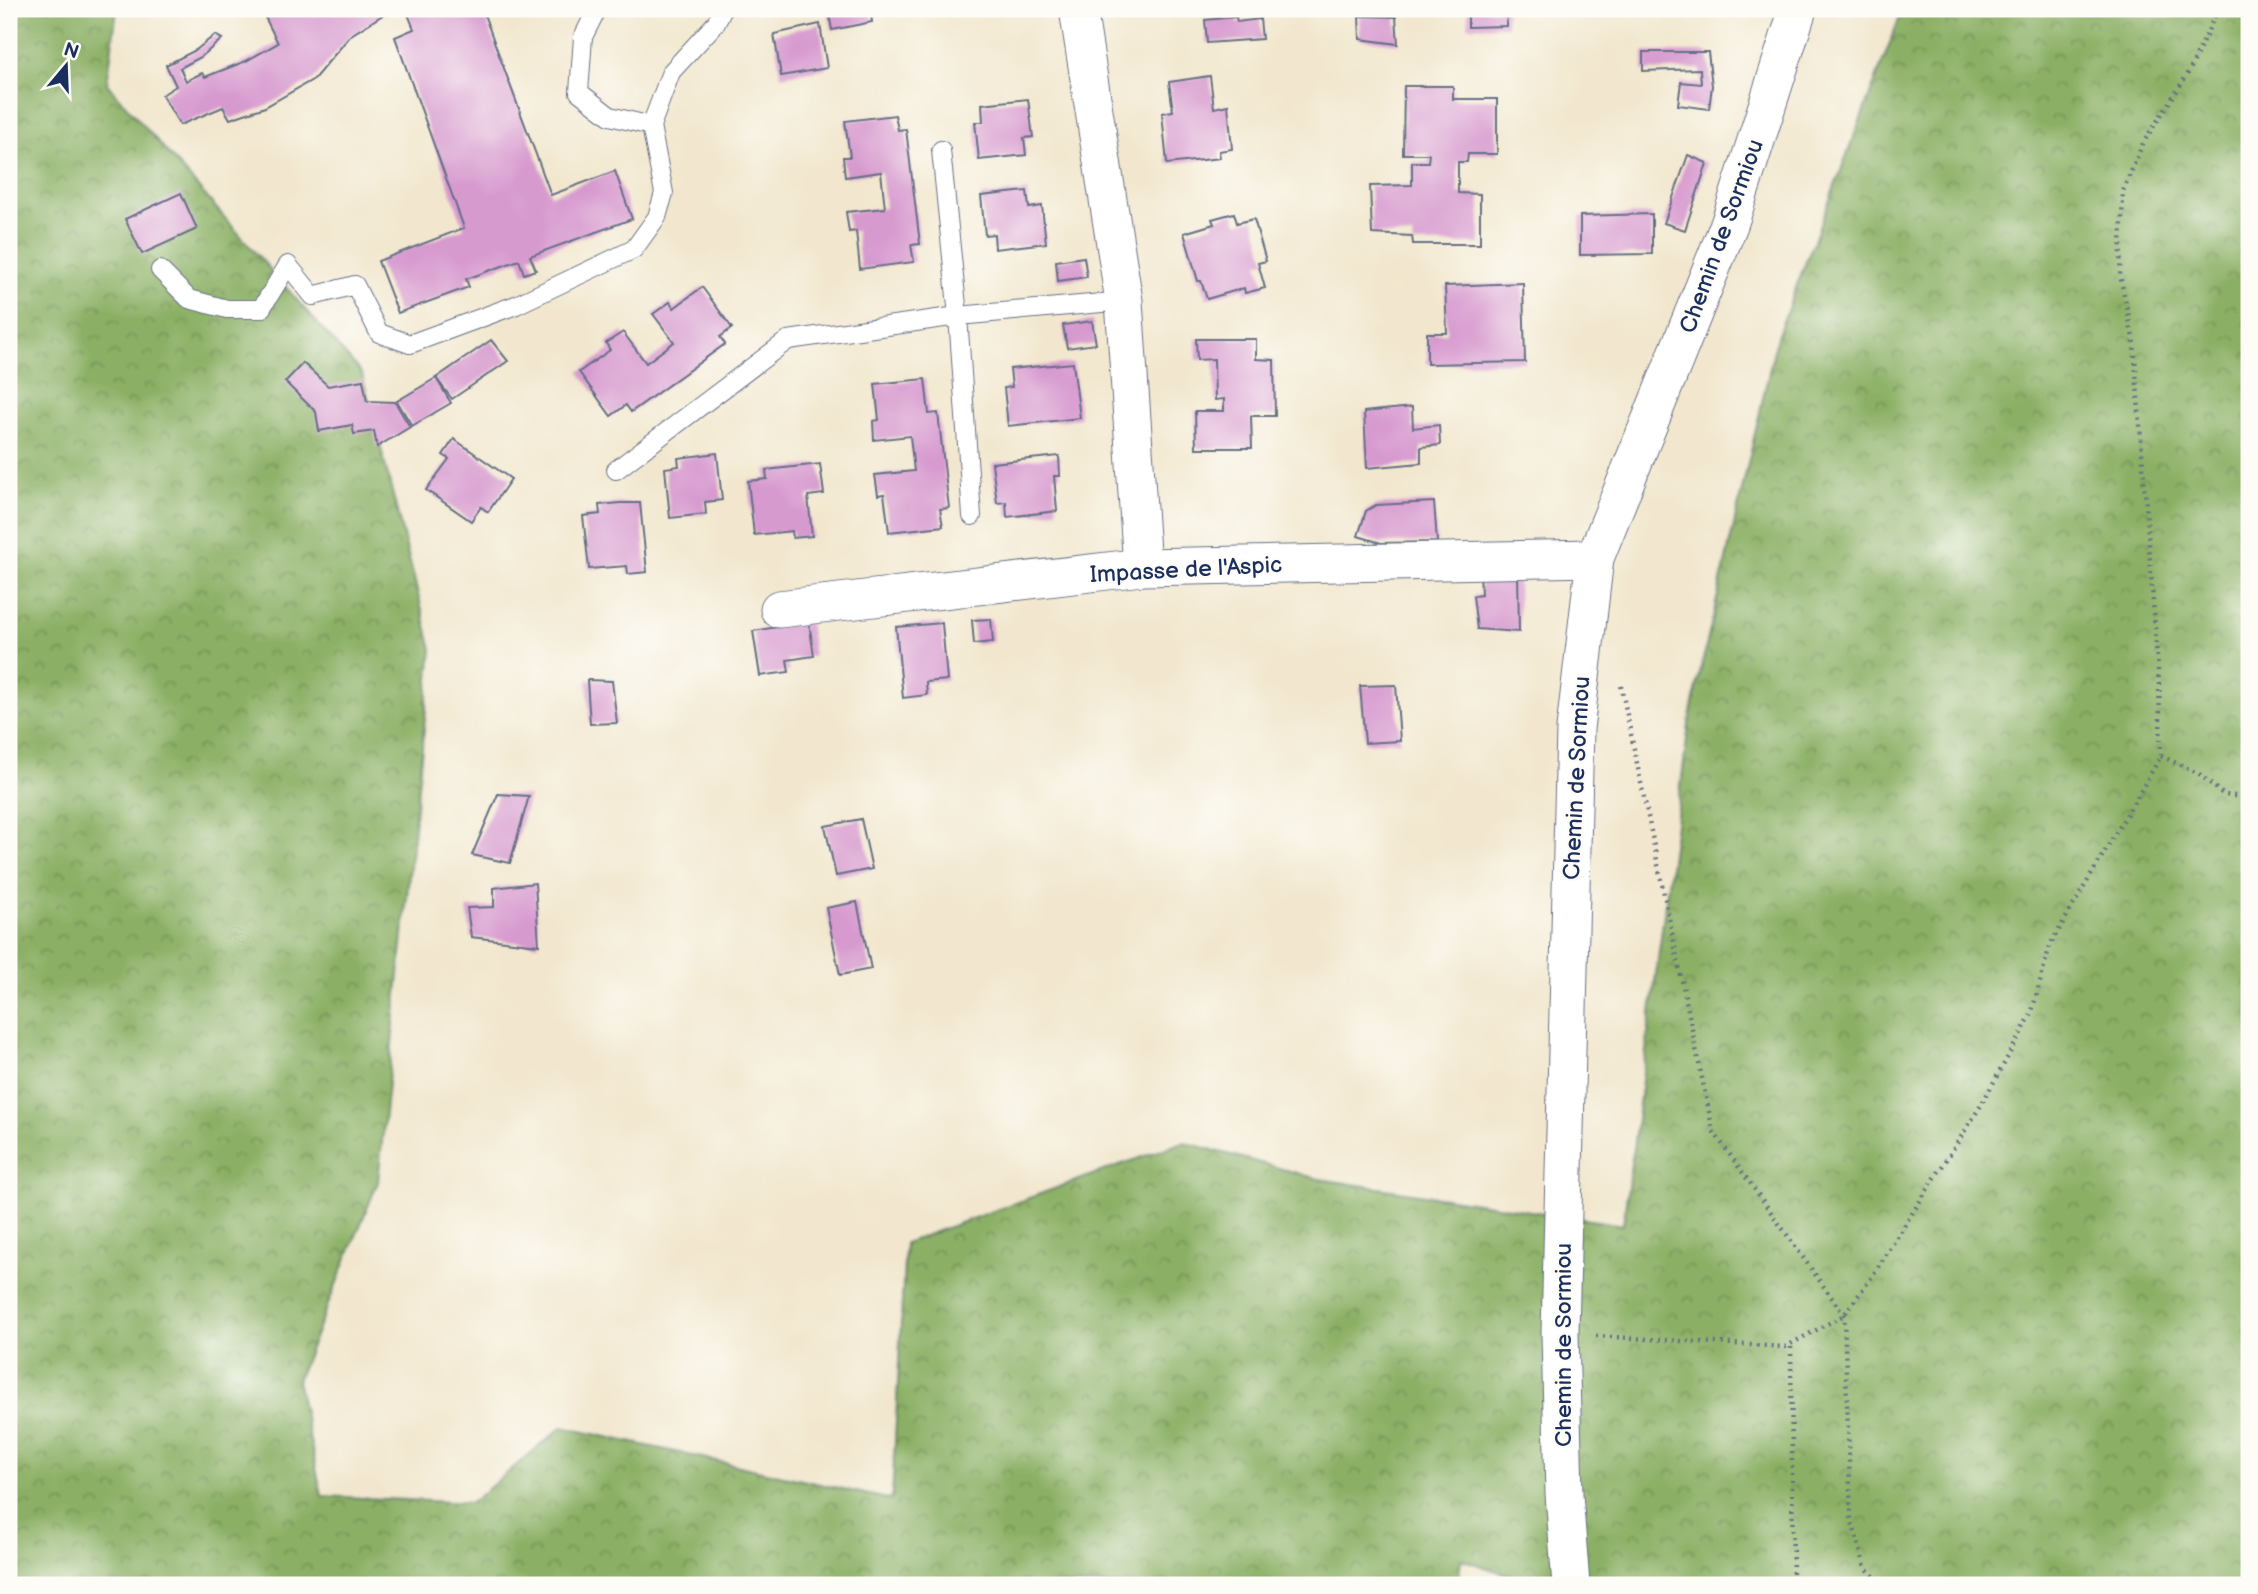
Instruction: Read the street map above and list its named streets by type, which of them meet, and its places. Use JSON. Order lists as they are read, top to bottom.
{
  "streets": {
    "street": ["Chemin de Sormiou", "Impasse de l'Aspic"]
  },
  "crossings": [
    ["Chemin de Sormiou", "Impasse de l'Aspic"]
  ],
  "north": "top"
}
